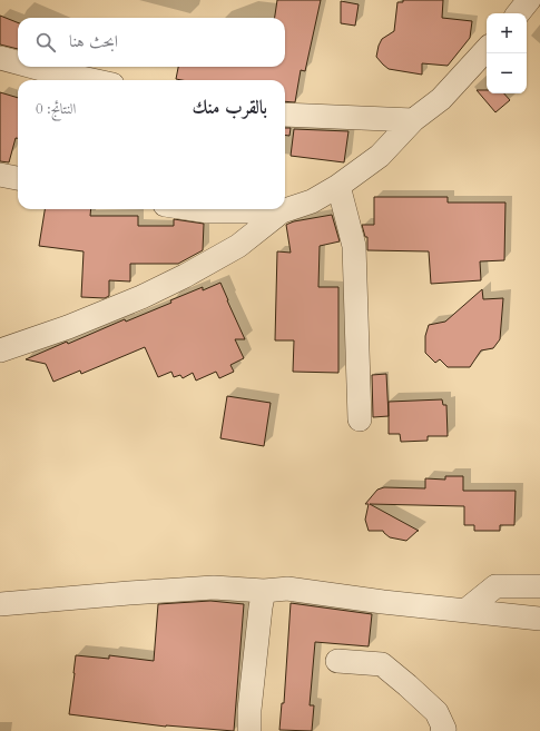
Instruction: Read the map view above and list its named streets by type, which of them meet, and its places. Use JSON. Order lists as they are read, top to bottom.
{
  "page": {
    "map_buttons": ["+", "−"],
    "search": "ابحث هنا",
    "heading": ["بالقرب منك", "النتائج: 0"]
  }
}
